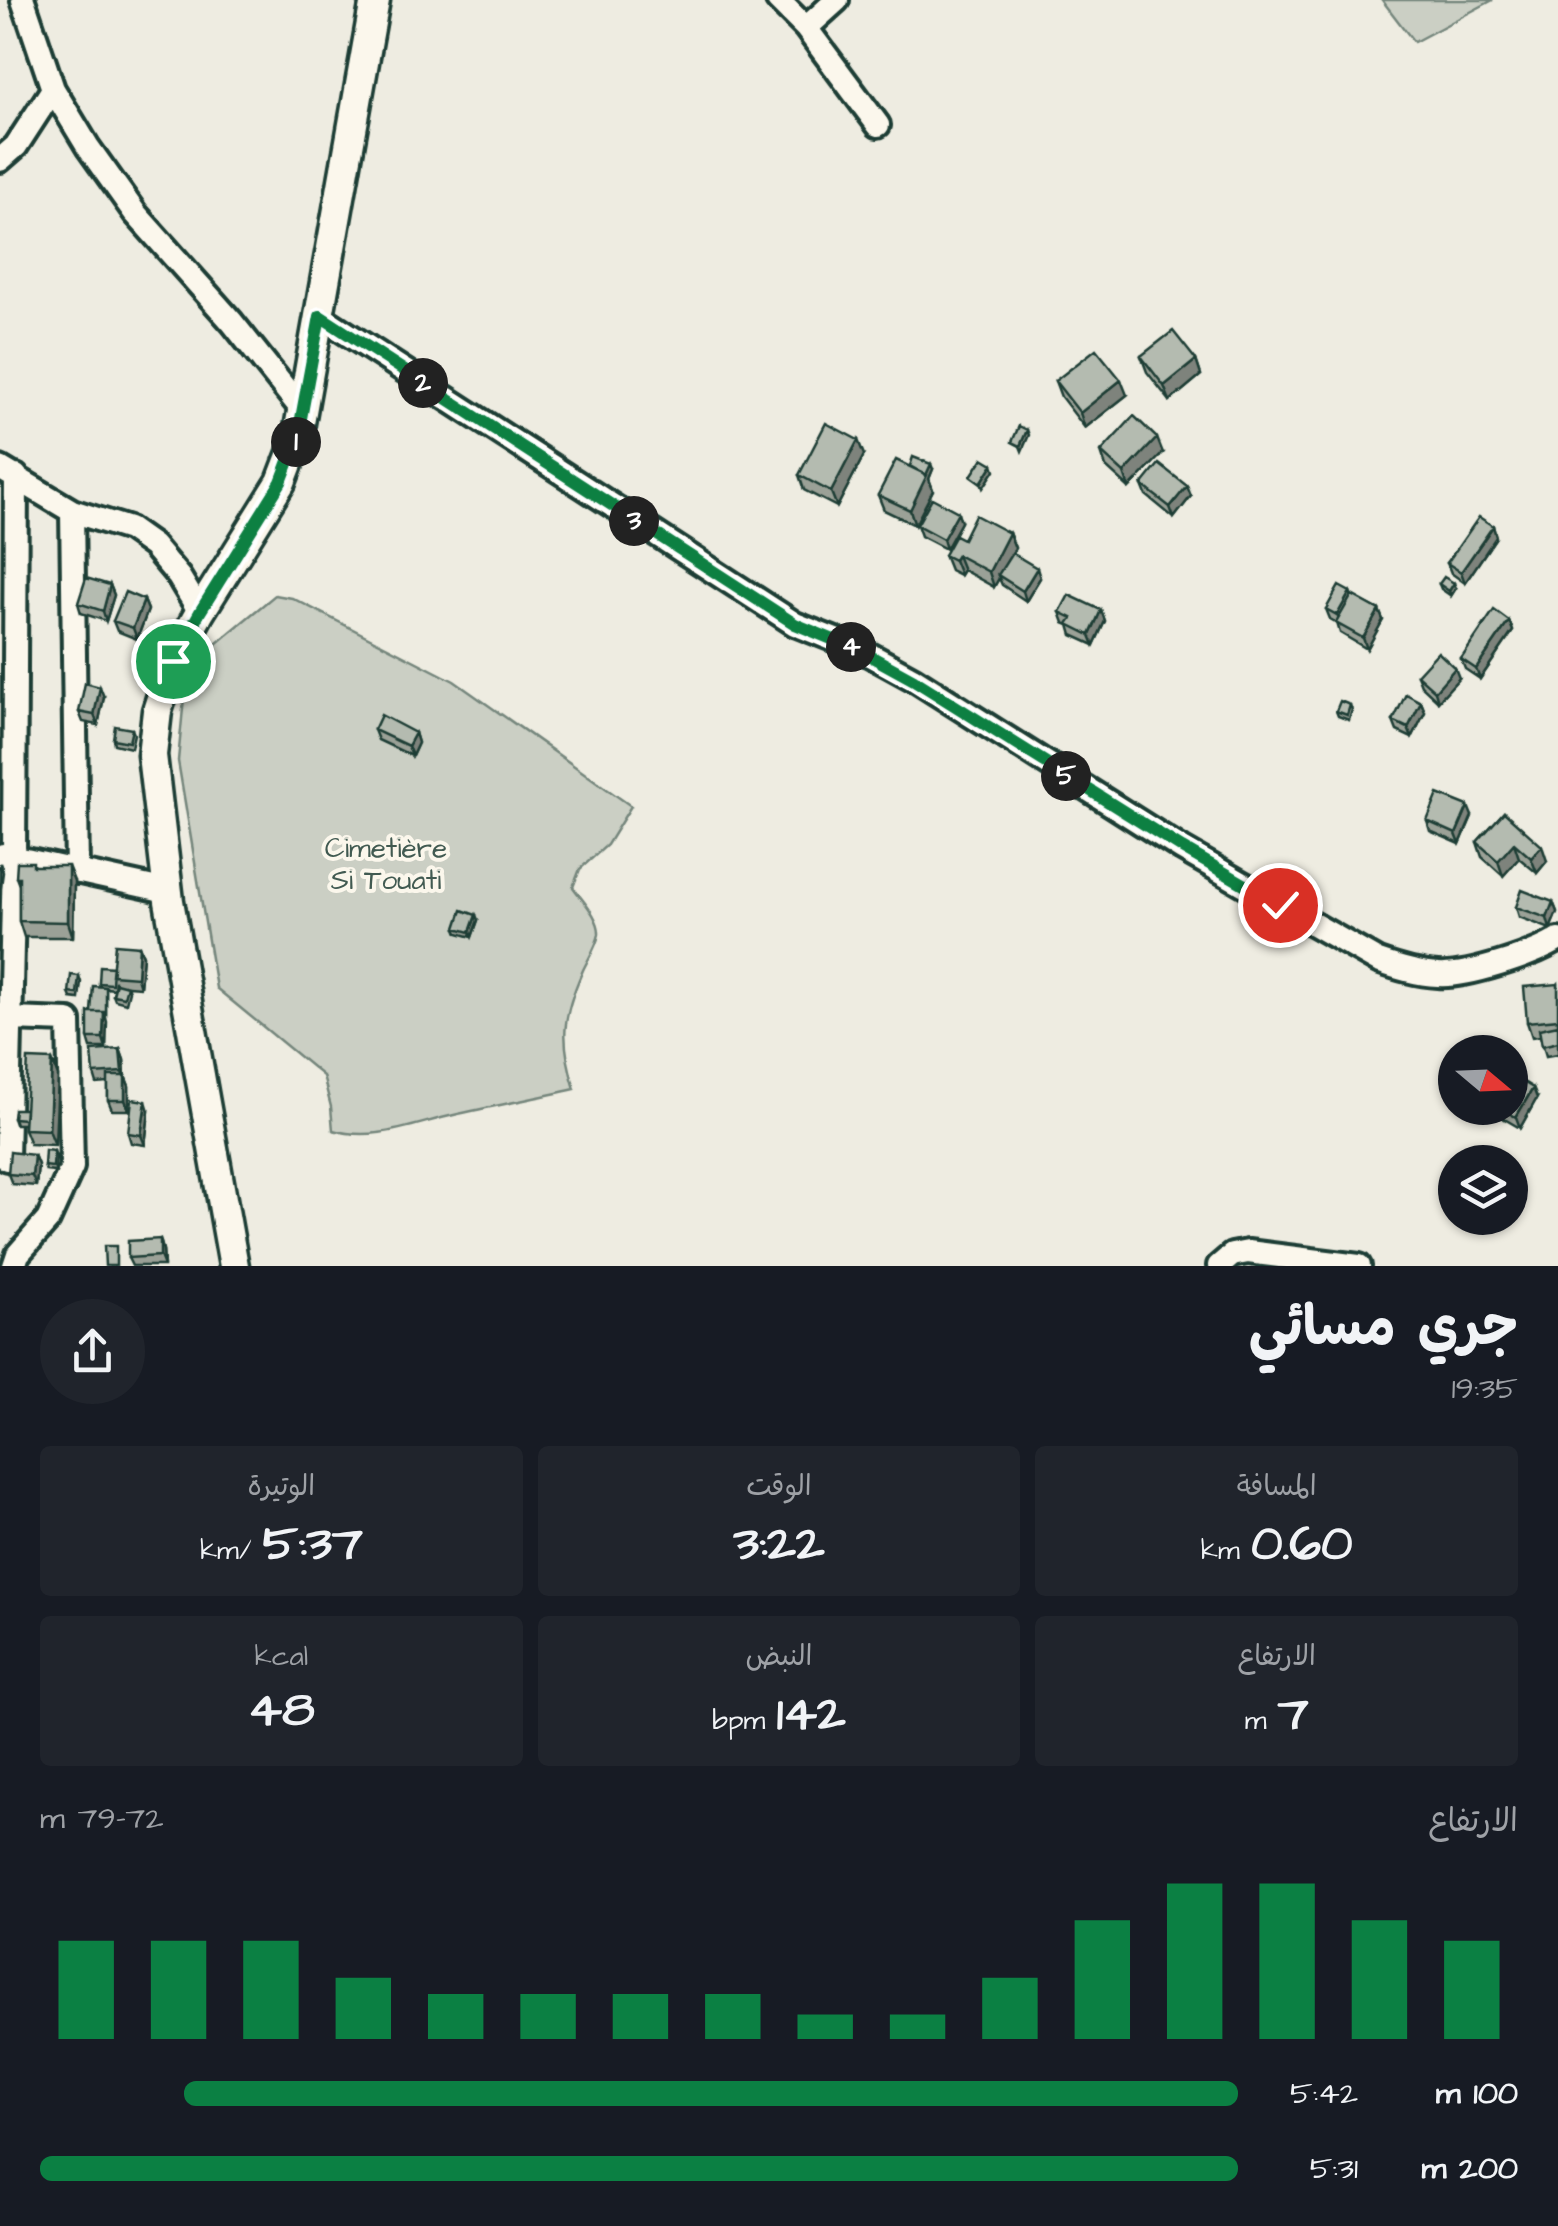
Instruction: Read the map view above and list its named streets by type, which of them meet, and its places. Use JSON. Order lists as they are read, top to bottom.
{
  "parks": ["Cimetière Si Touati"],
  "north": "right",
  "page": {
    "pins": [
      "2",
      "1",
      "3",
      "4",
      "5"
    ],
    "heading": ["جري مسائي", "19:35"],
    "stats": [
      ["المسافة", "0.60 km"],
      ["الوقت", "3:22"],
      ["الوتيرة", "5:37 /km"],
      ["الارتفاع", "7 m"],
      ["النبض", "142 bpm"],
      ["kcal", "48"]
    ],
    "chart": ["الارتفاع", "72–79 m"],
    "list": [
      {
        "name": "100 m",
        "note": "5:42"
      },
      {
        "name": "200 m",
        "note": "5:31"
      }
    ]
  }
}
